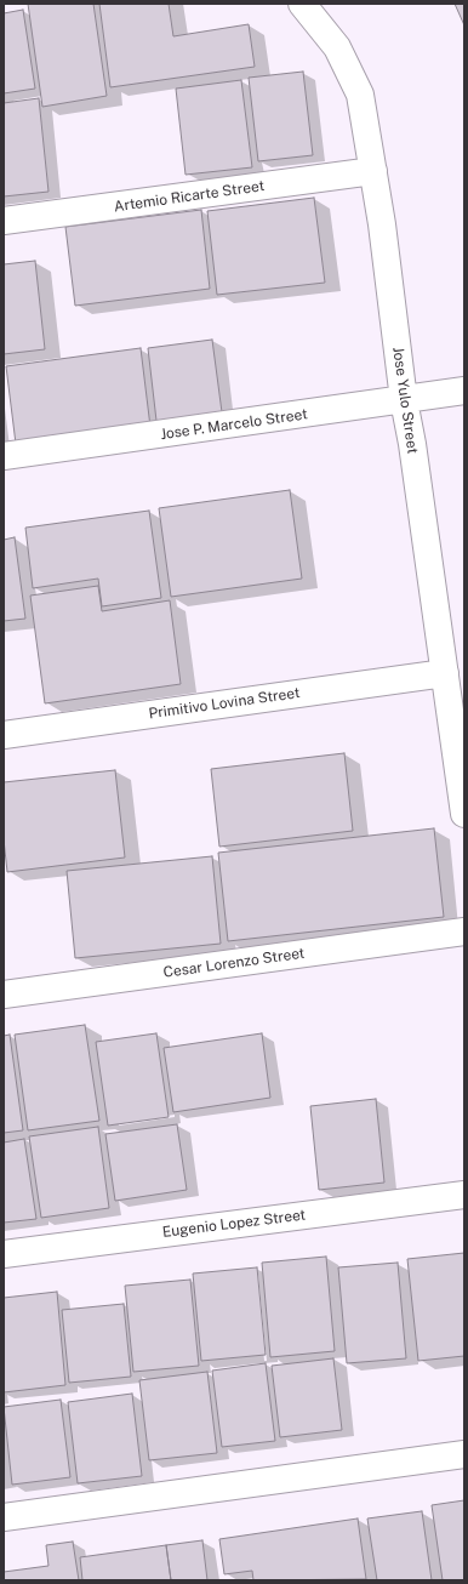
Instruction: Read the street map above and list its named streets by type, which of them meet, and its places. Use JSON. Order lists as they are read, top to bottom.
{
  "streets": {
    "street": [
      "Artemio Ricarte Street",
      "Jose Yulo Street",
      "Jose P. Marcelo Street",
      "Primitivo Lovina Street",
      "Cesar Lorenzo Street",
      "Eugenio Lopez Street"
    ]
  },
  "crossings": [
    ["Artemio Ricarte Street", "Jose Yulo Street"],
    ["Jose Yulo Street", "Jose P. Marcelo Street"],
    ["Jose Yulo Street", "Primitivo Lovina Street"]
  ]
}
